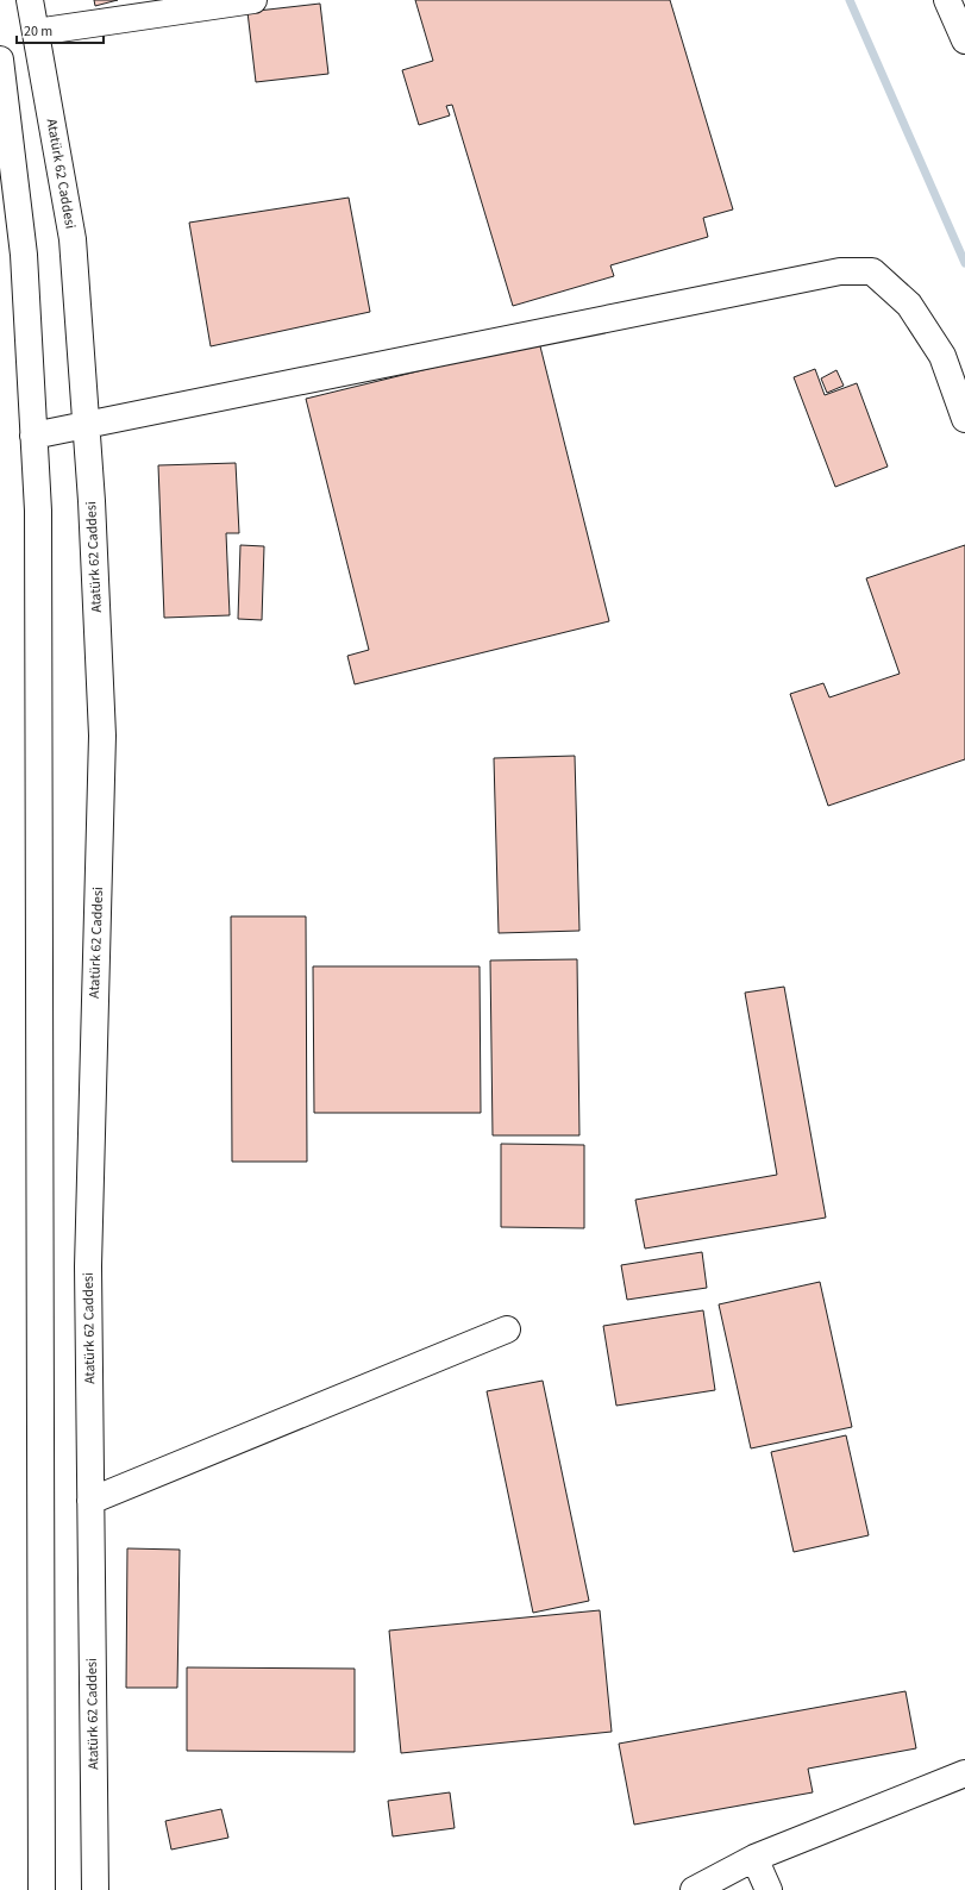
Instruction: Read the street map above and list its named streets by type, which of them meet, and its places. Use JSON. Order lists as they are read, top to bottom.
{
  "streets": {
    "street": ["Atatürk 62 Caddesi"]
  },
  "scale_bar": "20 m"
}
